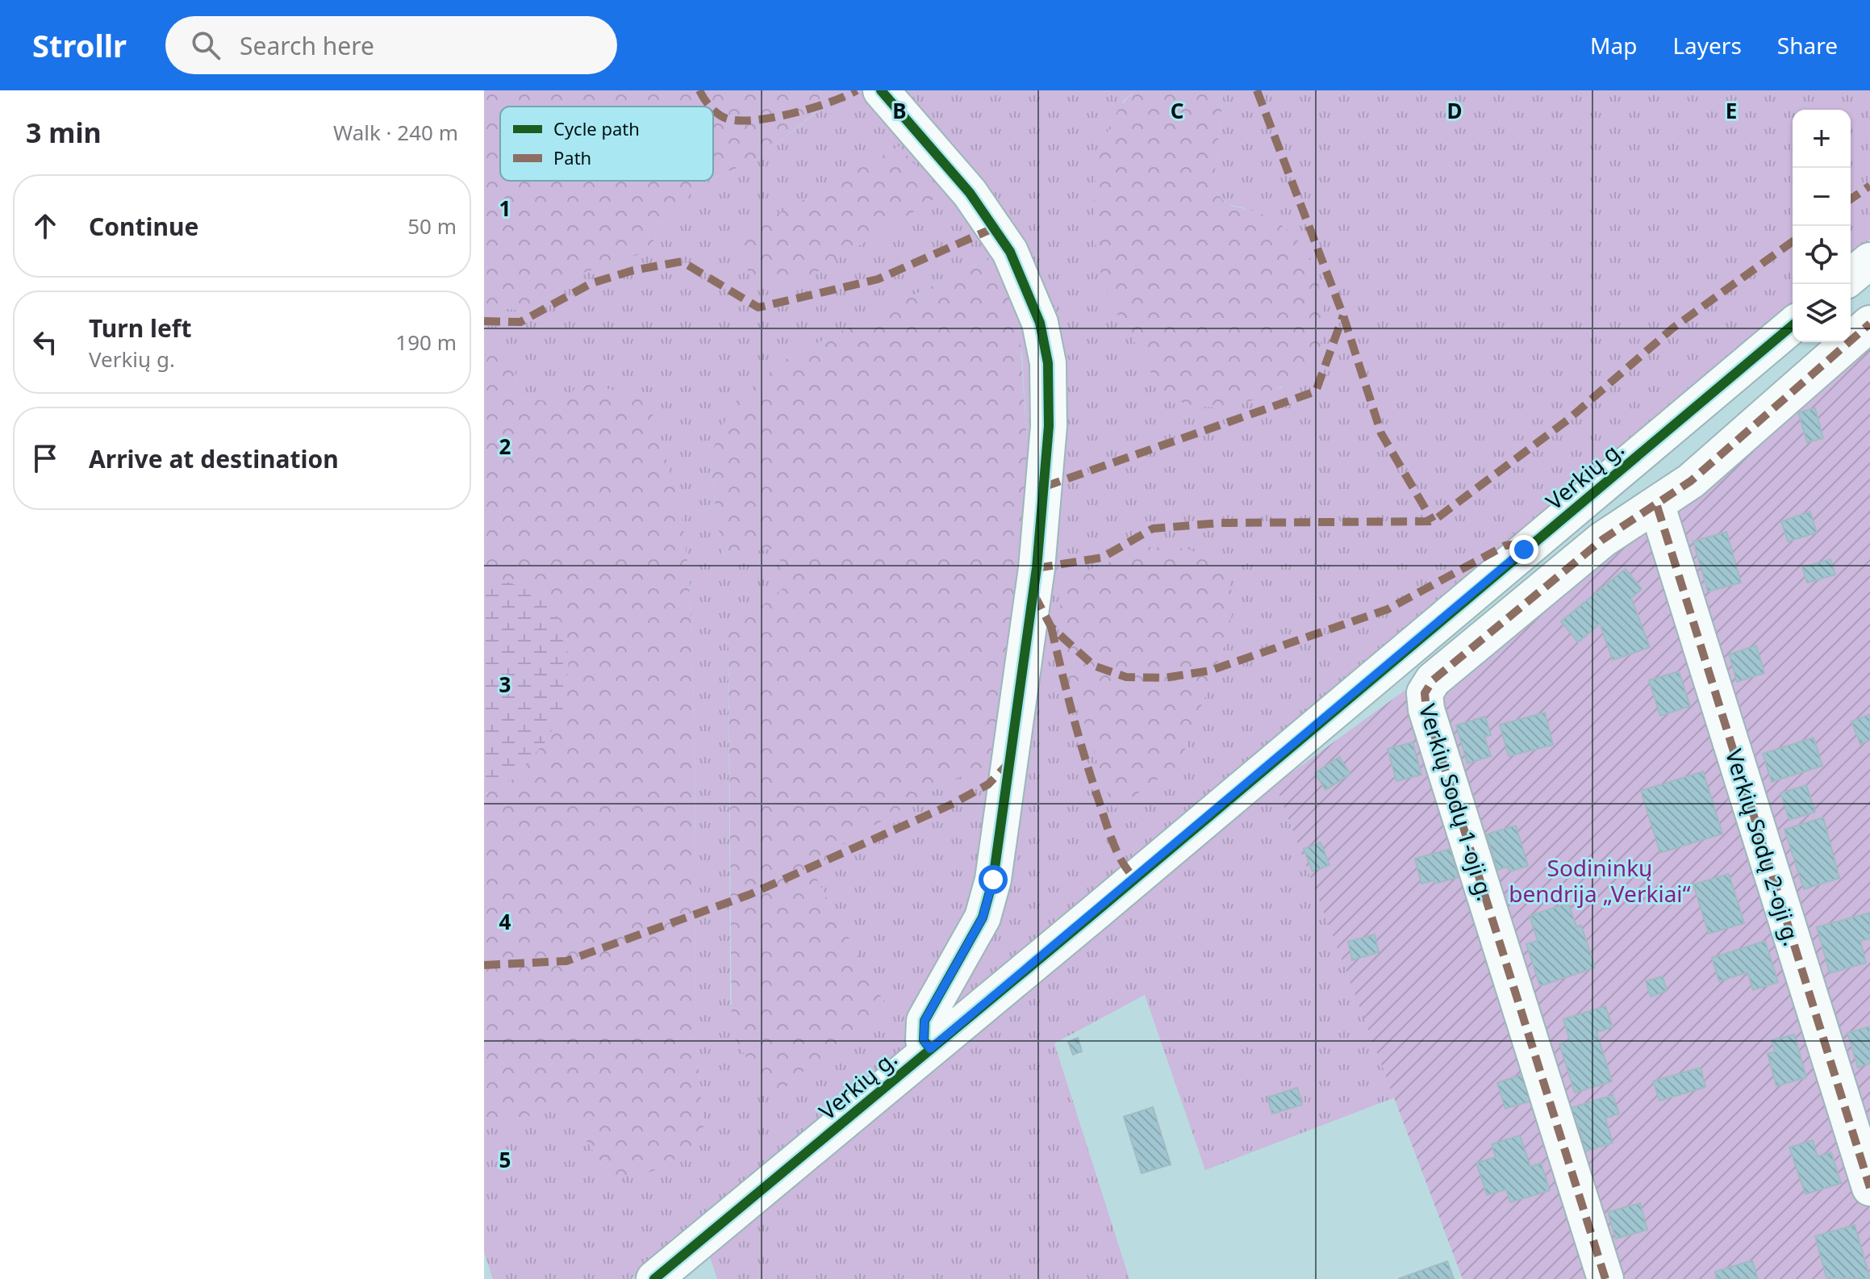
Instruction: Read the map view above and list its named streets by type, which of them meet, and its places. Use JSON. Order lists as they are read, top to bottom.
{
  "streets": {
    "street": ["Verkių g.", "Verkių Sodų 1-oji g.", "Verkių Sodų 2-oji g."]
  },
  "crossings": [
    ["Verkių Sodų 1-oji g.", "Verkių Sodų 2-oji g."]
  ],
  "parks": ["Sodininkų bendrija „Verkiai“"],
  "legend": ["Cycle path", "Path"],
  "page": {
    "header": "Strollr",
    "search": "Search here",
    "nav": ["Map", "Layers", "Share"],
    "heading": ["3 min", "Walk · 240 m"],
    "map_buttons": ["+", "−"],
    "list": [
      ["Continue", "50 m"],
      ["Turn left", "Verkių g.", "190 m"],
      "Arrive at destination"
    ]
  },
  "grid": {
    "columns": [
      "B",
      "C",
      "D",
      "E"
    ],
    "rows": [
      "1",
      "2",
      "3",
      "4",
      "5"
    ]
  }
}
